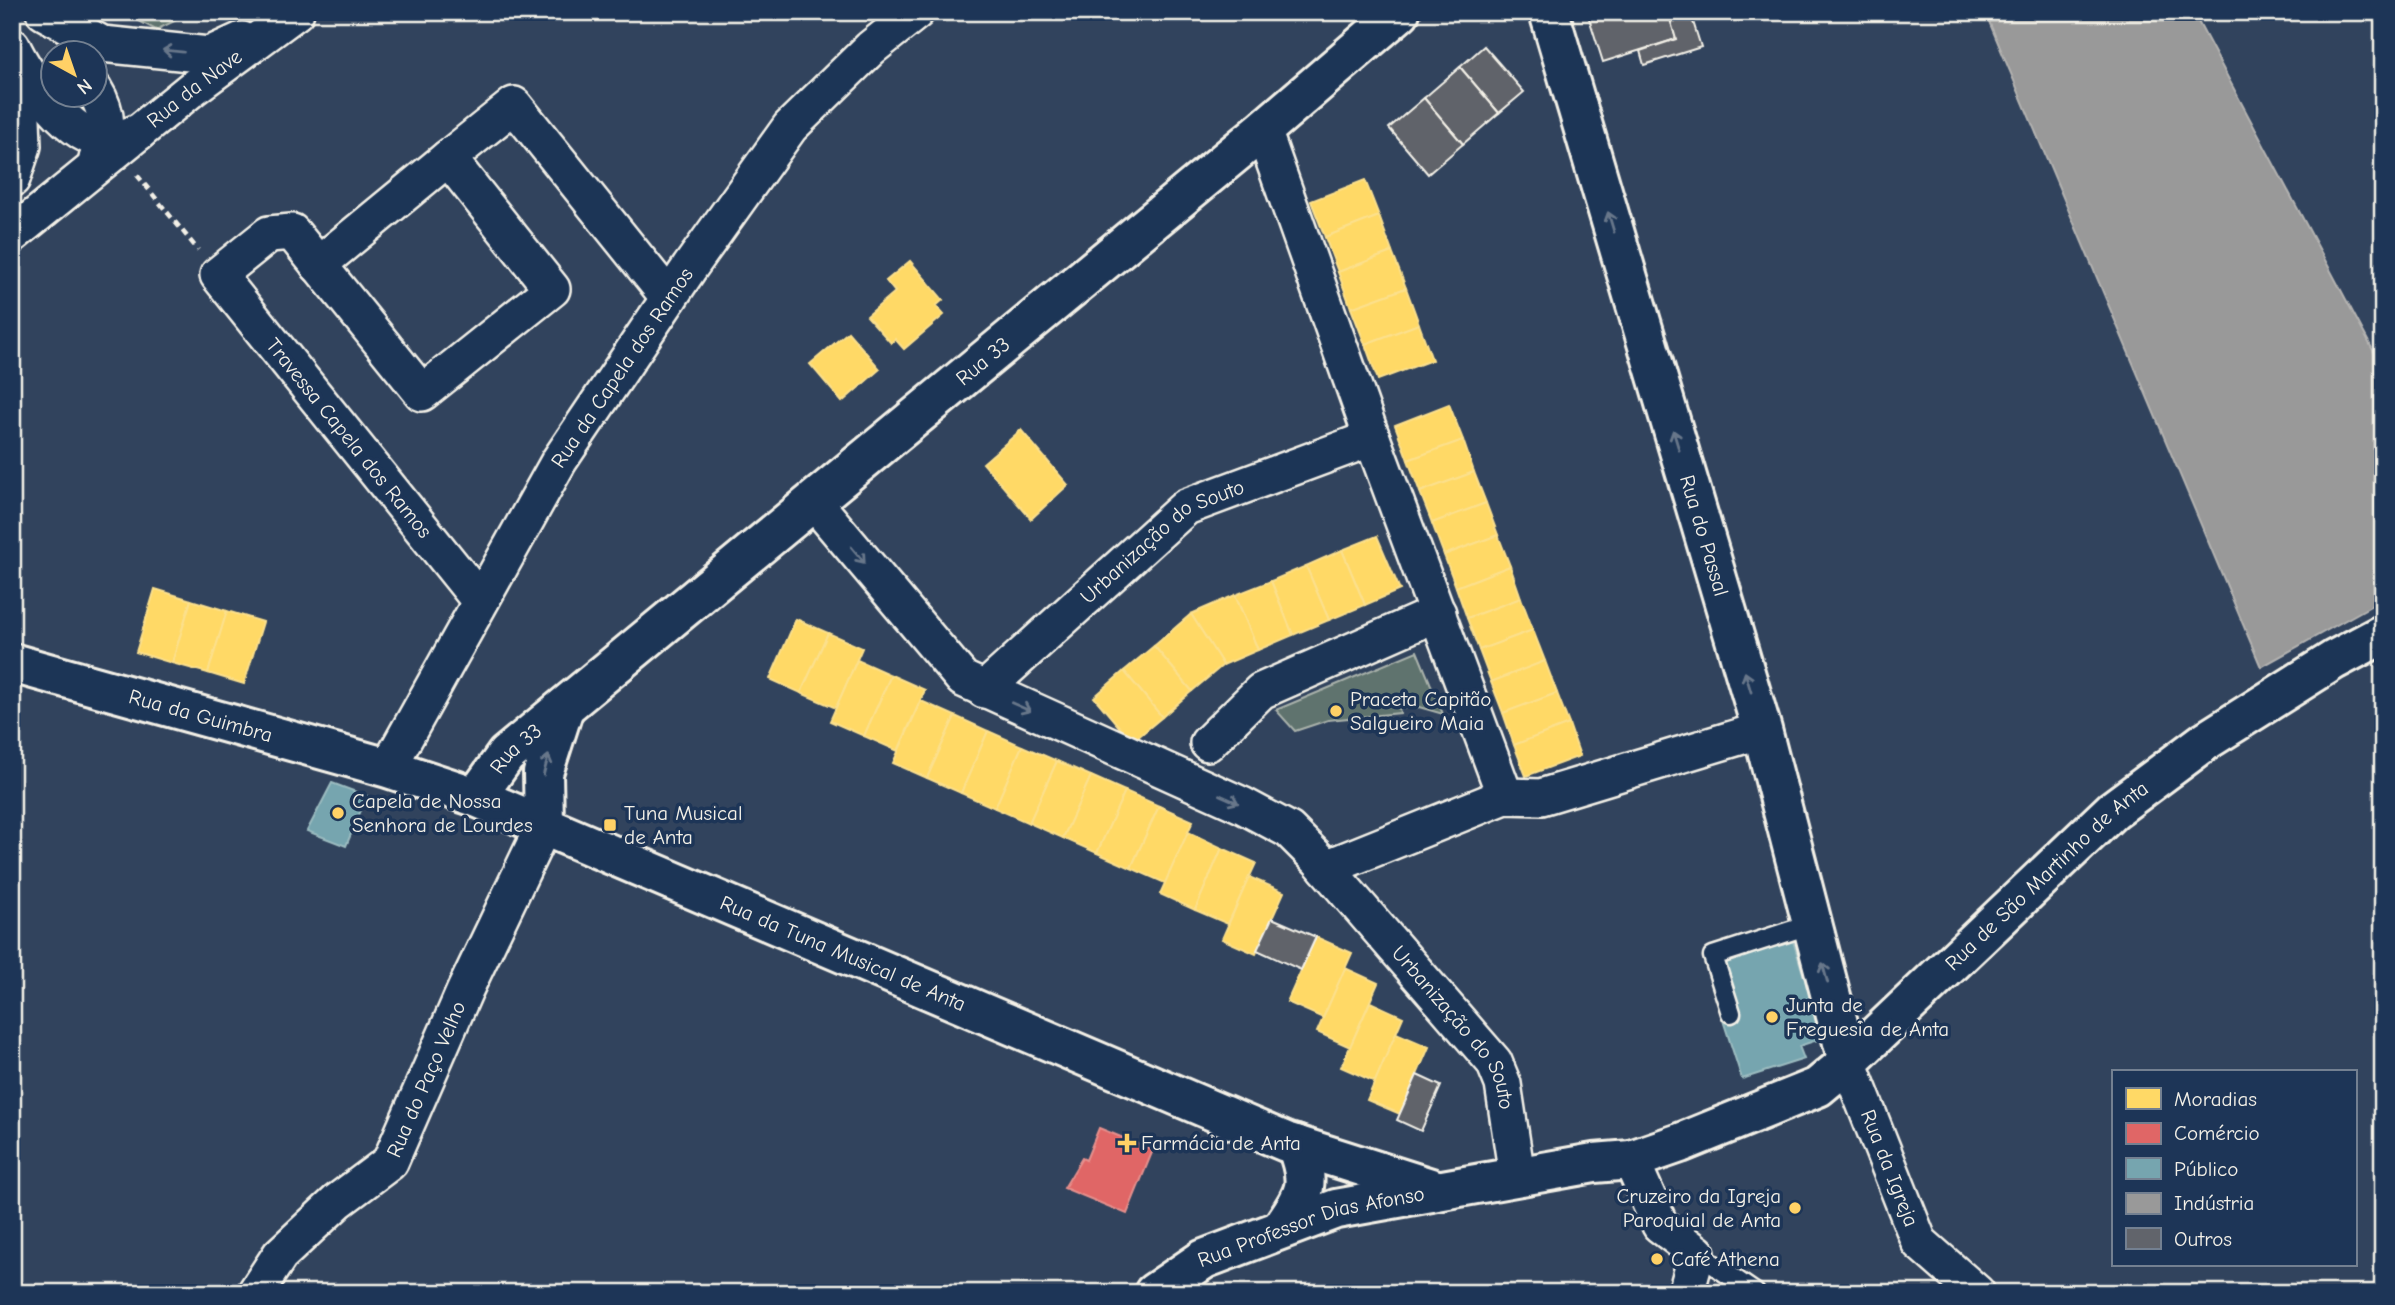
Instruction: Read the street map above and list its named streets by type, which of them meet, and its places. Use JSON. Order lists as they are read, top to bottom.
{
  "streets": {
    "street": [
      "Rua da Nave",
      "Rua 33",
      "Rua da Capela dos Ramos",
      "Travessa Capela dos Ramos",
      "Rua do Passal",
      "Urbanização do Souto",
      "Rua da Guimbra",
      "Rua de São Martinho de Anta",
      "Rua da Tuna Musical de Anta",
      "Rua do Paço Velho",
      "Rua da Igreja",
      "Rua Professor Dias Afonso"
    ]
  },
  "crossings": [
    ["Rua 33", "Urbanização do Souto"],
    ["Rua 33", "Rua da Tuna Musical de Anta"],
    ["Rua 33", "Rua do Paço Velho"],
    ["Rua da Capela dos Ramos", "Travessa Capela dos Ramos"],
    ["Rua da Capela dos Ramos", "Rua da Guimbra"],
    ["Rua da Capela dos Ramos", "Rua da Tuna Musical de Anta"],
    ["Rua do Passal", "Rua de São Martinho de Anta"],
    ["Rua do Passal", "Rua da Igreja"],
    ["Urbanização do Souto", "Rua de São Martinho de Anta"],
    ["Rua da Guimbra", "Rua da Tuna Musical de Anta"],
    ["Rua de São Martinho de Anta", "Rua da Tuna Musical de Anta"],
    ["Rua de São Martinho de Anta", "Rua da Igreja"],
    ["Rua de São Martinho de Anta", "Rua Professor Dias Afonso"],
    ["Rua da Tuna Musical de Anta", "Rua do Paço Velho"],
    ["Rua da Tuna Musical de Anta", "Rua Professor Dias Afonso"]
  ],
  "one_way": ["Rua da Nave", "Urbanização do Souto"],
  "places": {
    "other": [
      "Praceta Capitão Salgueiro Maia",
      "Capela de Nossa Senhora de Lourdes",
      "Junta de Freguesia de Anta",
      "Cruzeiro da Igreja Paroquial de Anta",
      "Café Athena"
    ],
    "transit": ["Tuna Musical de Anta"],
    "health": ["Farmácia de Anta"]
  },
  "legend": [
    "Moradias",
    "Comércio",
    "Público",
    "Indústria",
    "Outros"
  ],
  "north": "bottom right"
}
